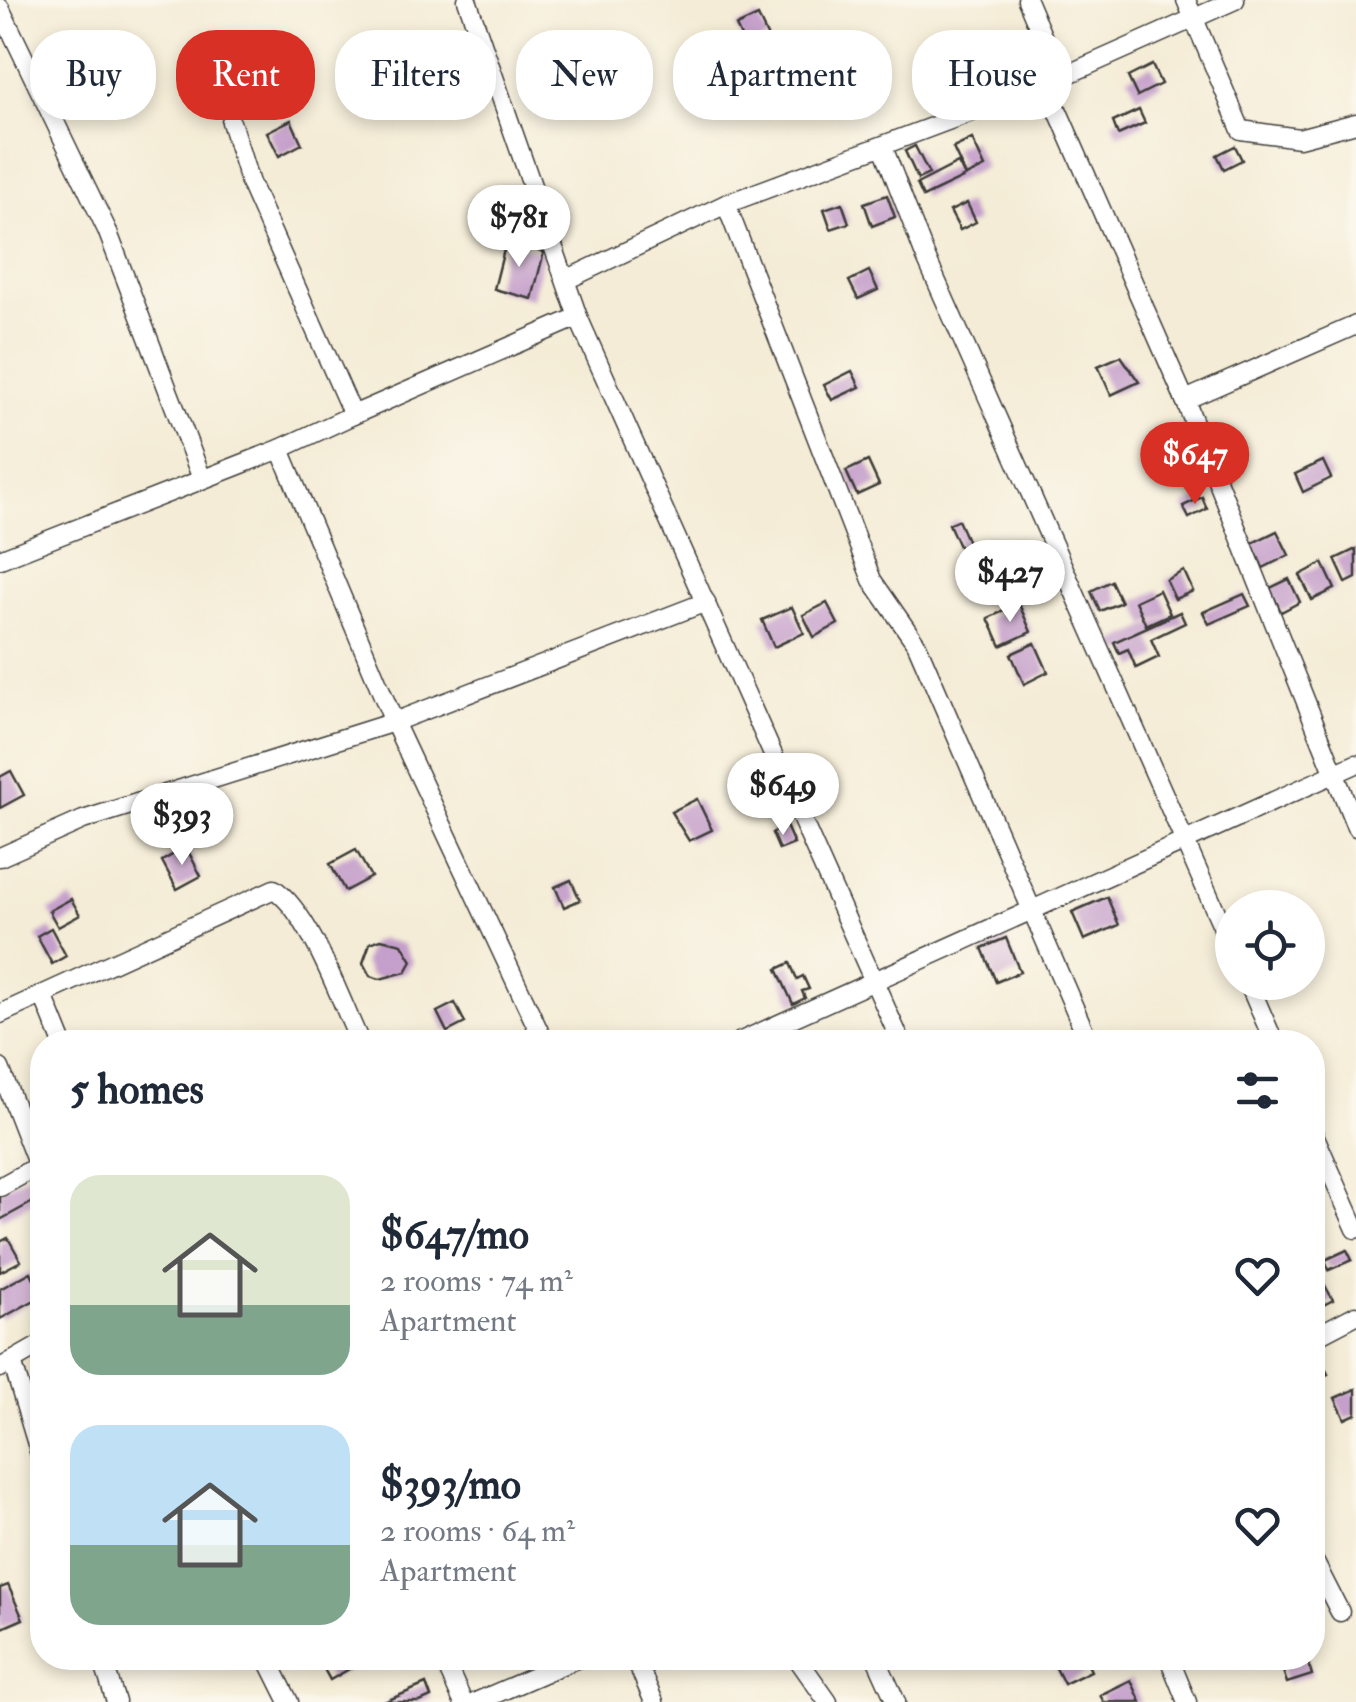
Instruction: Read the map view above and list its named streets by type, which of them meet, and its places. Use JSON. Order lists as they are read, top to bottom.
{
  "page": {
    "chip": [
      "Buy",
      "Rent",
      "Filters",
      "New",
      "Apartment",
      "House"
    ],
    "price": [
      "$781",
      "$647",
      "$427",
      "$649",
      "$393"
    ],
    "heading": "5 homes",
    "list": [
      {
        "name": "$647/mo",
        "note": "2 rooms · 74 m² · Apartment"
      },
      {
        "name": "$393/mo",
        "note": "2 rooms · 64 m² · Apartment"
      }
    ]
  }
}
